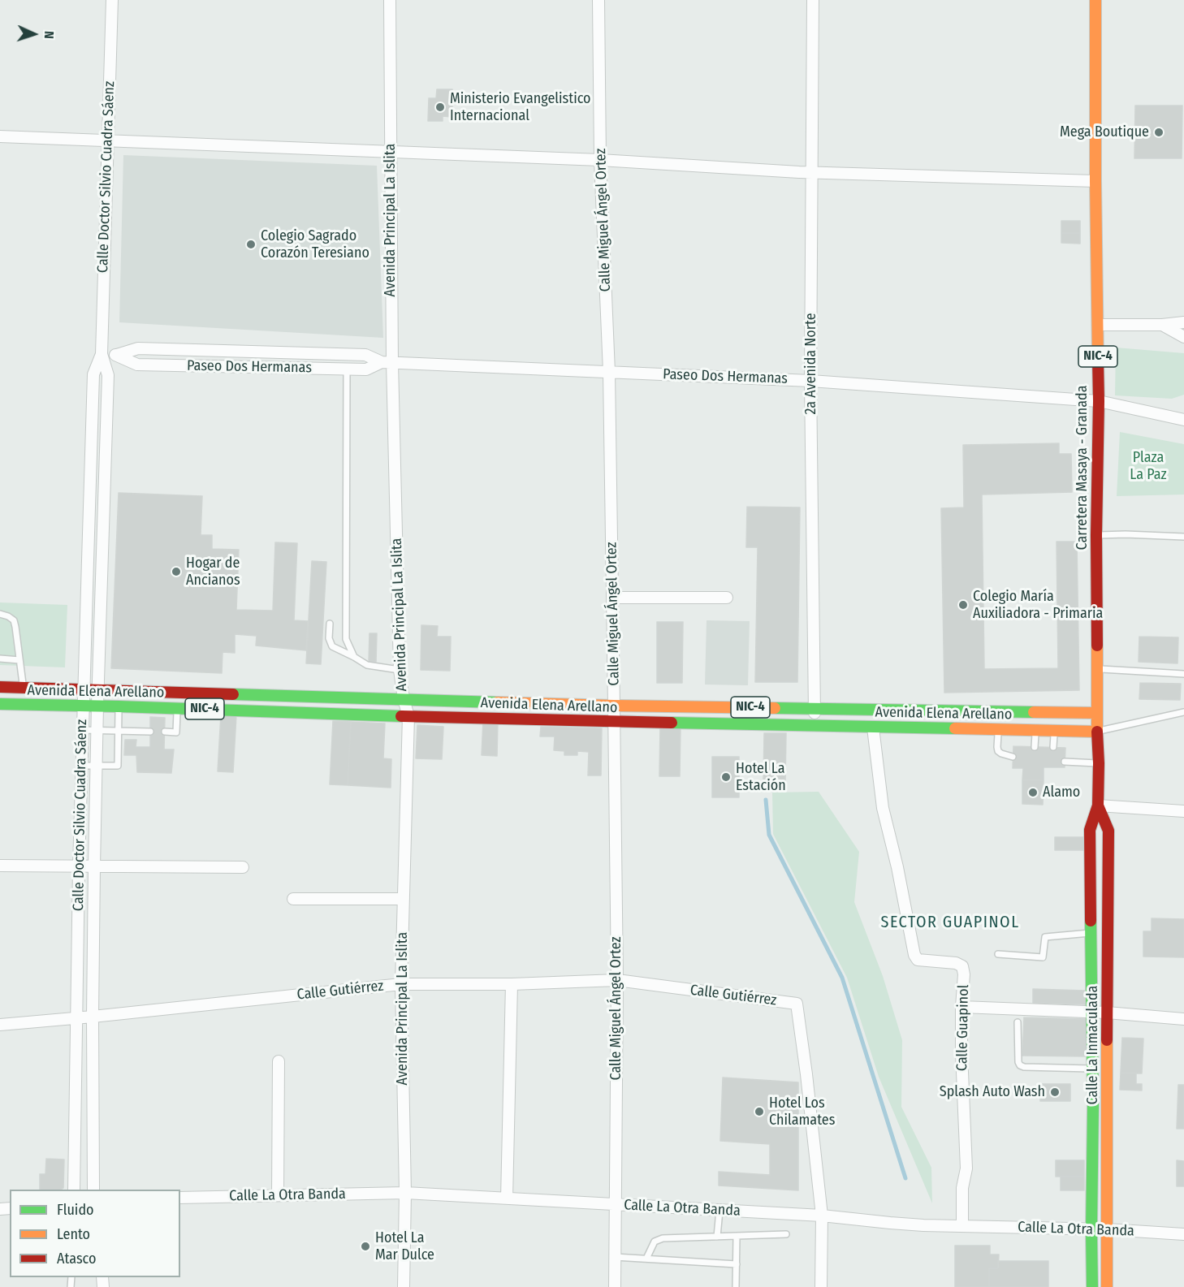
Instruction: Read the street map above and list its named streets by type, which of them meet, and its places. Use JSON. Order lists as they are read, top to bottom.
{
  "streets": {
    "main road": [
      "NIC-4",
      "Carretera Masaya - Granada",
      "Avenida Elena Arellano",
      "Calle La Inmaculada"
    ],
    "street": [
      "Calle Doctor Silvio Cuadra Sáenz",
      "Avenida Principal La Islita",
      "Calle Miguel Ángel Ortez",
      "2a Avenida Norte",
      "Paseo Dos Hermanas",
      "Calle Gutiérrez",
      "Calle Guapinol",
      "Calle La Otra Banda"
    ]
  },
  "crossings": [
    ["Calle Doctor Silvio Cuadra Sáenz", "Paseo Dos Hermanas"],
    ["Calle Doctor Silvio Cuadra Sáenz", "Avenida Elena Arellano"],
    ["Calle Doctor Silvio Cuadra Sáenz", "Calle Gutiérrez"],
    ["Avenida Principal La Islita", "Paseo Dos Hermanas"],
    ["Avenida Principal La Islita", "Avenida Elena Arellano"],
    ["Avenida Principal La Islita", "Calle Gutiérrez"],
    ["Avenida Principal La Islita", "Calle La Otra Banda"],
    ["Calle Miguel Ángel Ortez", "Paseo Dos Hermanas"],
    ["Calle Miguel Ángel Ortez", "Avenida Elena Arellano"],
    ["Calle Miguel Ángel Ortez", "Calle Gutiérrez"],
    ["Calle Miguel Ángel Ortez", "Calle La Otra Banda"],
    ["2a Avenida Norte", "Paseo Dos Hermanas"],
    ["2a Avenida Norte", "Avenida Elena Arellano"],
    ["Paseo Dos Hermanas", "Carretera Masaya - Granada"],
    ["Carretera Masaya - Granada", "Avenida Elena Arellano"],
    ["Carretera Masaya - Granada", "Calle La Inmaculada"],
    ["Avenida Elena Arellano", "Calle Guapinol"],
    ["Avenida Elena Arellano", "Calle La Inmaculada"],
    ["Calle Gutiérrez", "Calle La Otra Banda"],
    ["Calle Guapinol", "Calle La Otra Banda"],
    ["Calle La Inmaculada", "Calle La Otra Banda"]
  ],
  "districts": ["SECTOR GUAPINOL"],
  "parks": ["Plaza La Paz"],
  "places": [
    "Ministerio Evangelistico Internacional",
    "Mega Boutique",
    "Colegio Sagrado Corazón Teresiano",
    "Hogar de Ancianos",
    "Colegio María Auxiliadora - Primaria",
    "Hotel La Estación",
    "Alamo",
    "Splash Auto Wash",
    "Hotel Los Chilamates",
    "Hotel La Mar Dulce"
  ],
  "legend": ["Fluido", "Lento", "Atasco"],
  "north": "right"
}
